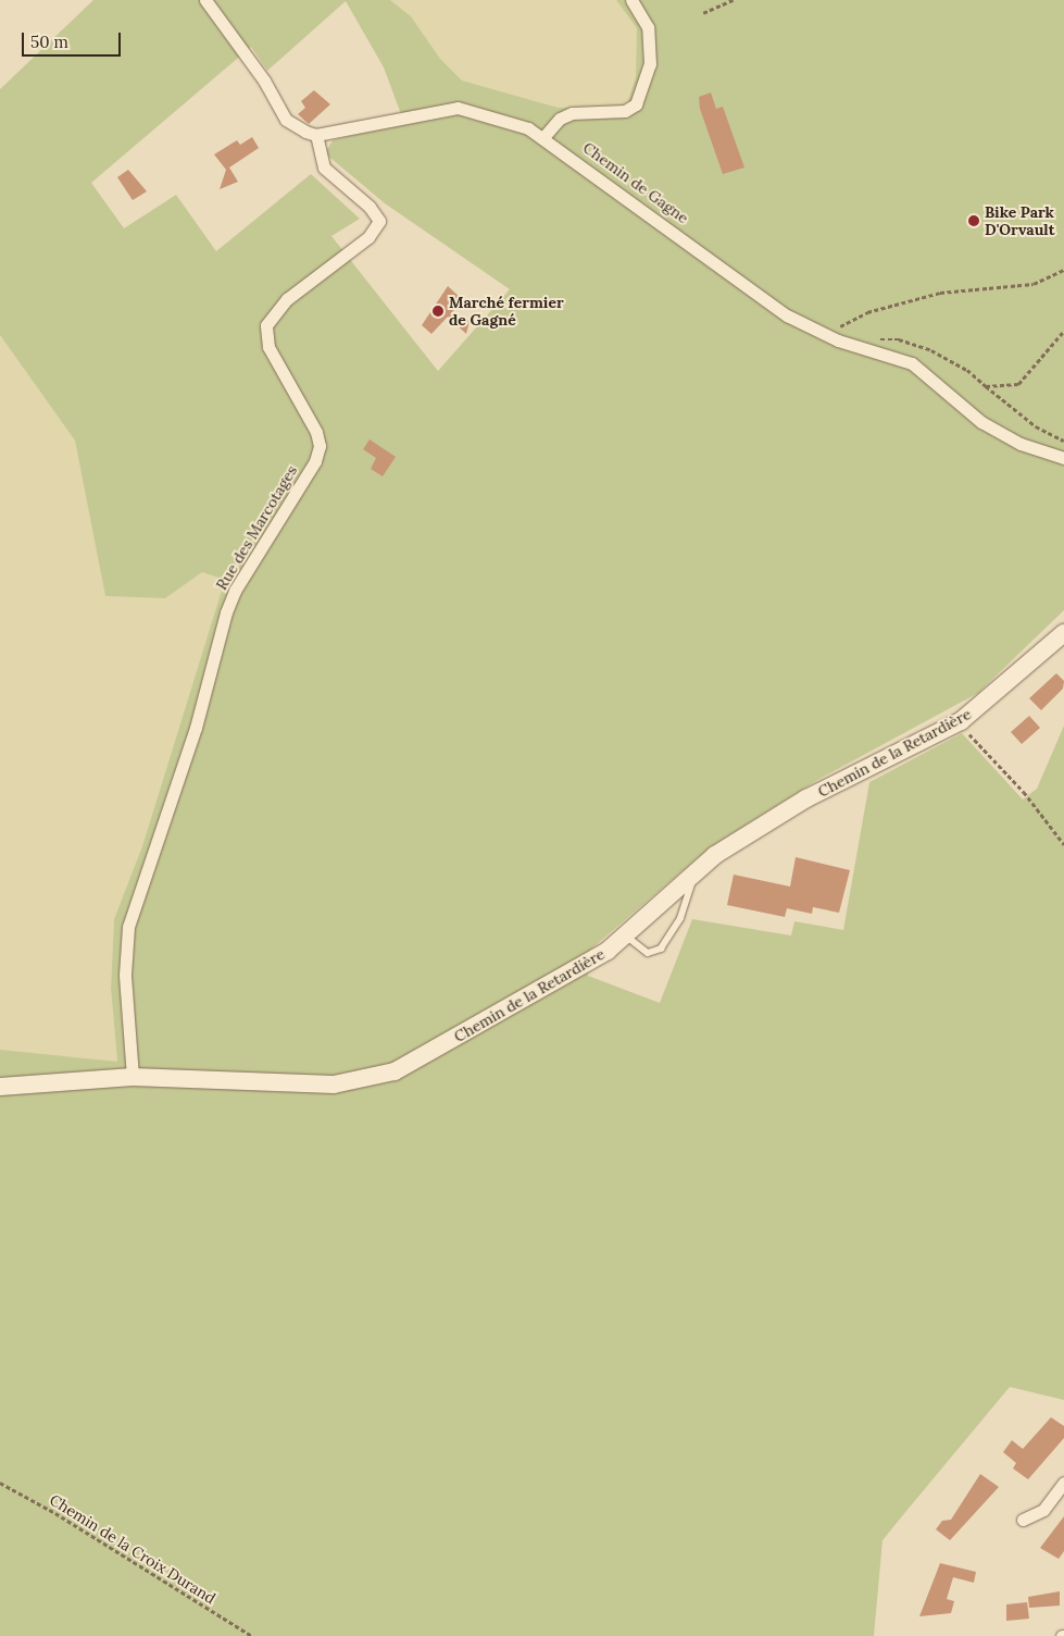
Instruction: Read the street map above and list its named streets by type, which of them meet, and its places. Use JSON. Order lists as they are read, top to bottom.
{
  "streets": {
    "street": ["Chemin de Gagne", "Rue des Marcotages", "Chemin de la Retardière"],
    "path": ["Chemin de la Croix Durand"]
  },
  "crossings": [
    ["Chemin de Gagne", "Rue des Marcotages"],
    ["Rue des Marcotages", "Chemin de la Retardière"]
  ],
  "places": ["Bike Park D'Orvault", "Marché fermier de Gagné"],
  "scale_bar": "50 m"
}
